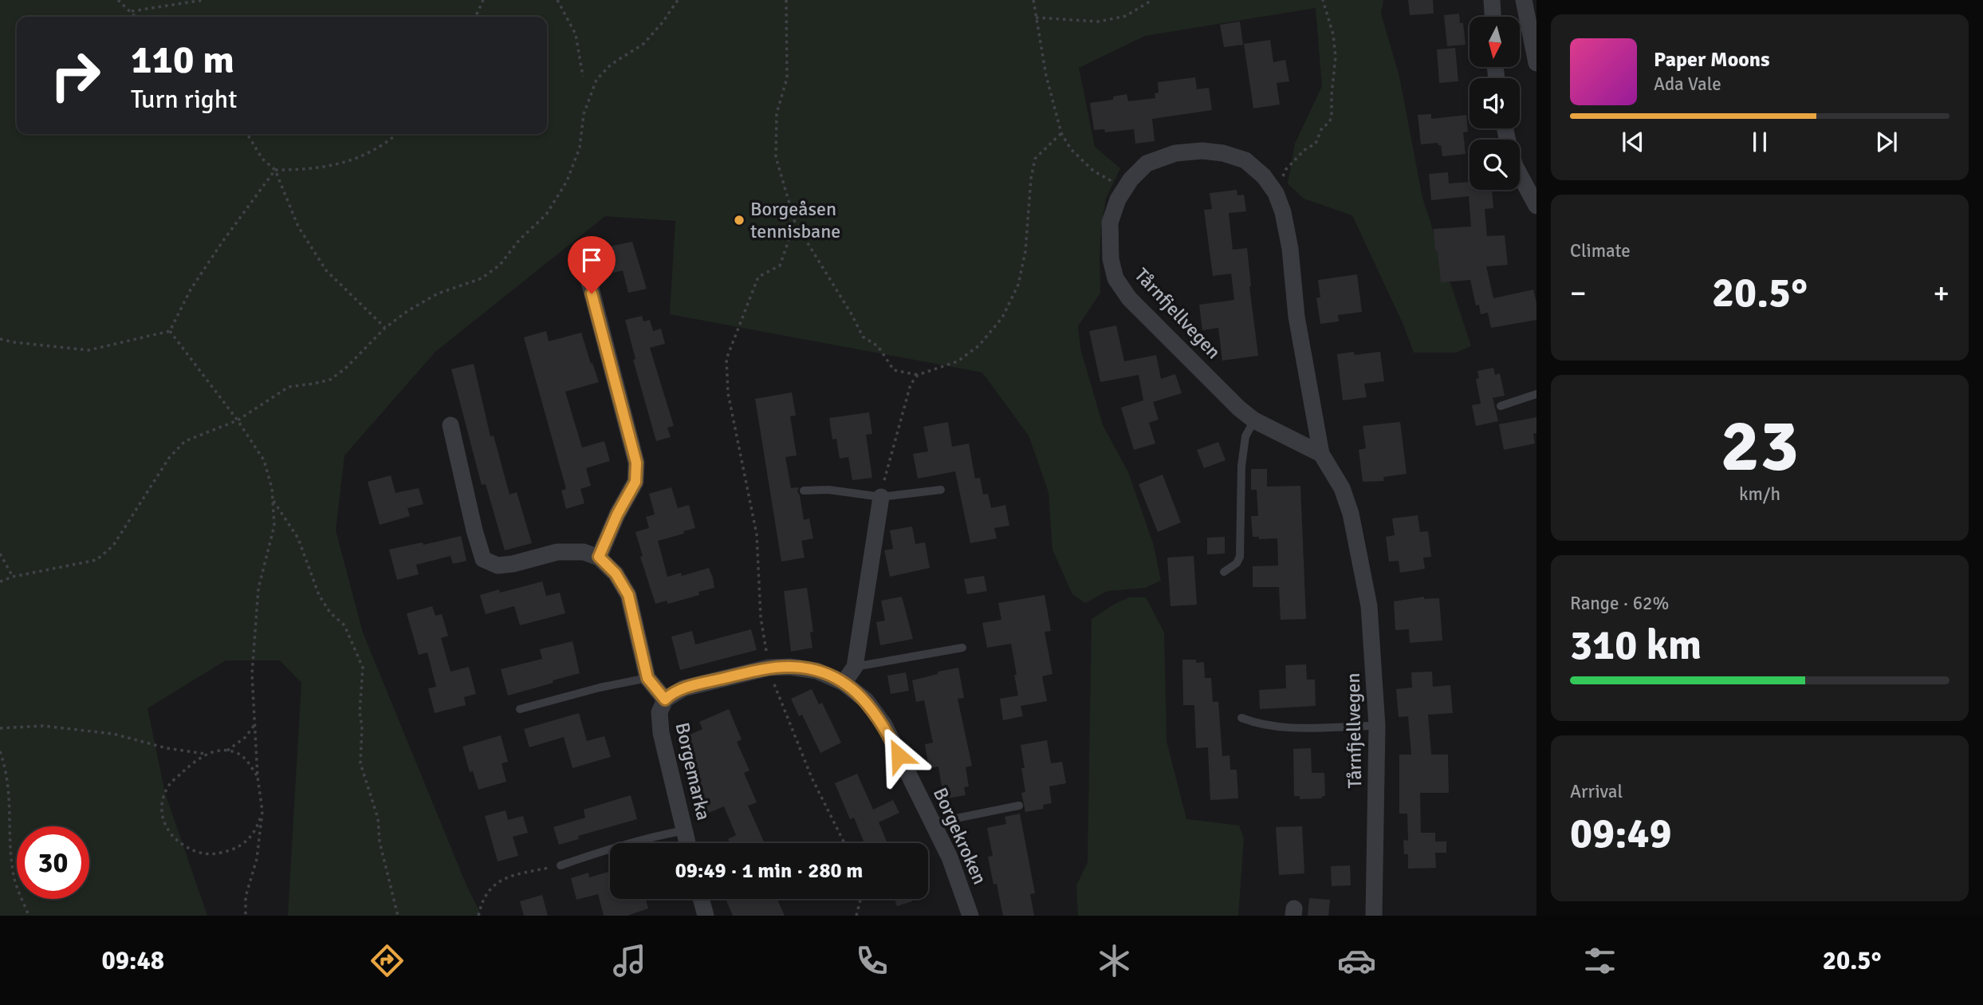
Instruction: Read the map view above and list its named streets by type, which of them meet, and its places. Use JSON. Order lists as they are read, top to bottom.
{
  "streets": {
    "street": ["Tårnfjellvegen", "Borgemarka", "Borgekroken"]
  },
  "crossings": [
    ["Borgemarka", "Borgekroken"]
  ],
  "places": ["Borgeåsen tennisbane"],
  "north": "bottom",
  "page": {
    "turn": ["110 m", "Turn right"],
    "song": ["Paper Moons", "Ada Vale"],
    "tile": [
      "Climate",
      ["23", "km/h"],
      ["Range · 62%", "310 km"],
      ["Arrival", "09:49"]
    ],
    "heat": ["−", "20.5°", "+"],
    "limit": "30",
    "trip": "09:49 · 1 min · 280 m",
    "tabs": ["09:48", "20.5°"]
  }
}
